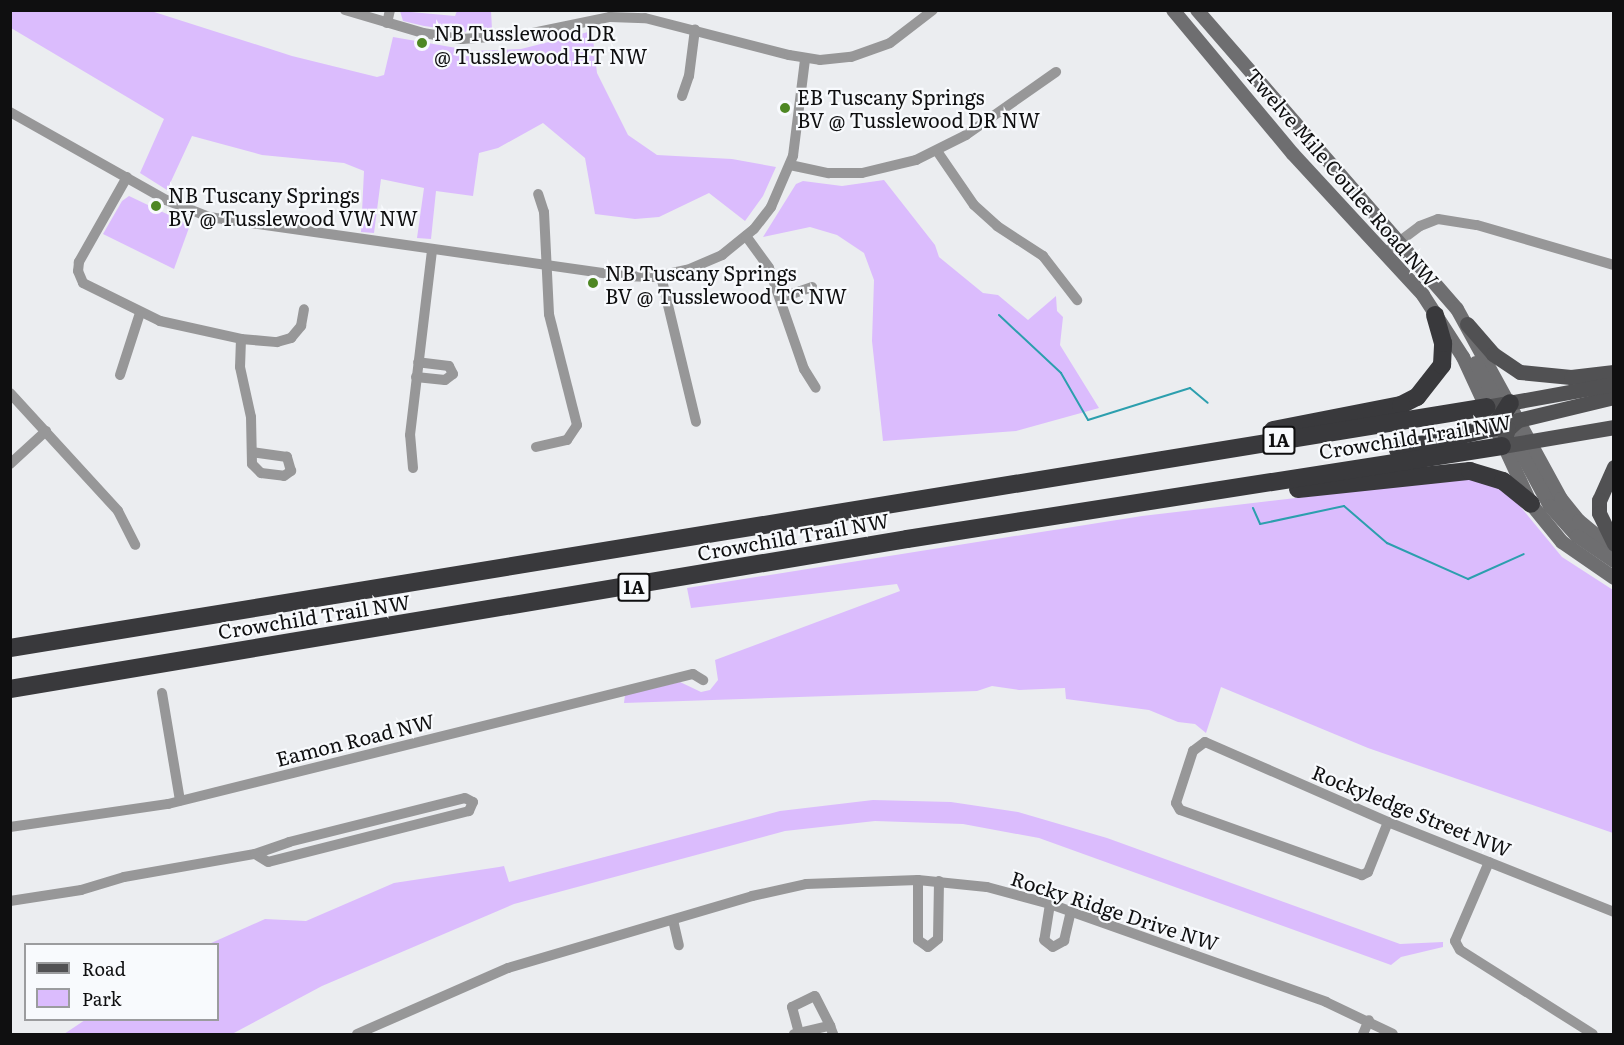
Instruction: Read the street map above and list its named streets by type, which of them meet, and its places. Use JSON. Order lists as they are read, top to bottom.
{
  "streets": {
    "highway": ["Crowchild Trail NW", "1A"],
    "street": [
      "Twelve Mile Coulee Road NW",
      "Eamon Road NW",
      "Rockyledge Street NW",
      "Rocky Ridge Drive NW"
    ]
  },
  "crossings": [
    ["Twelve Mile Coulee Road NW", "Crowchild Trail NW"]
  ],
  "places": [
    "NB Tusslewood DR @ Tusslewood HT NW",
    "EB Tuscany Springs BV @ Tusslewood DR NW",
    "NB Tuscany Springs BV @ Tusslewood VW NW",
    "NB Tuscany Springs BV @ Tusslewood TC NW"
  ],
  "legend": ["Road", "Park"]
}
